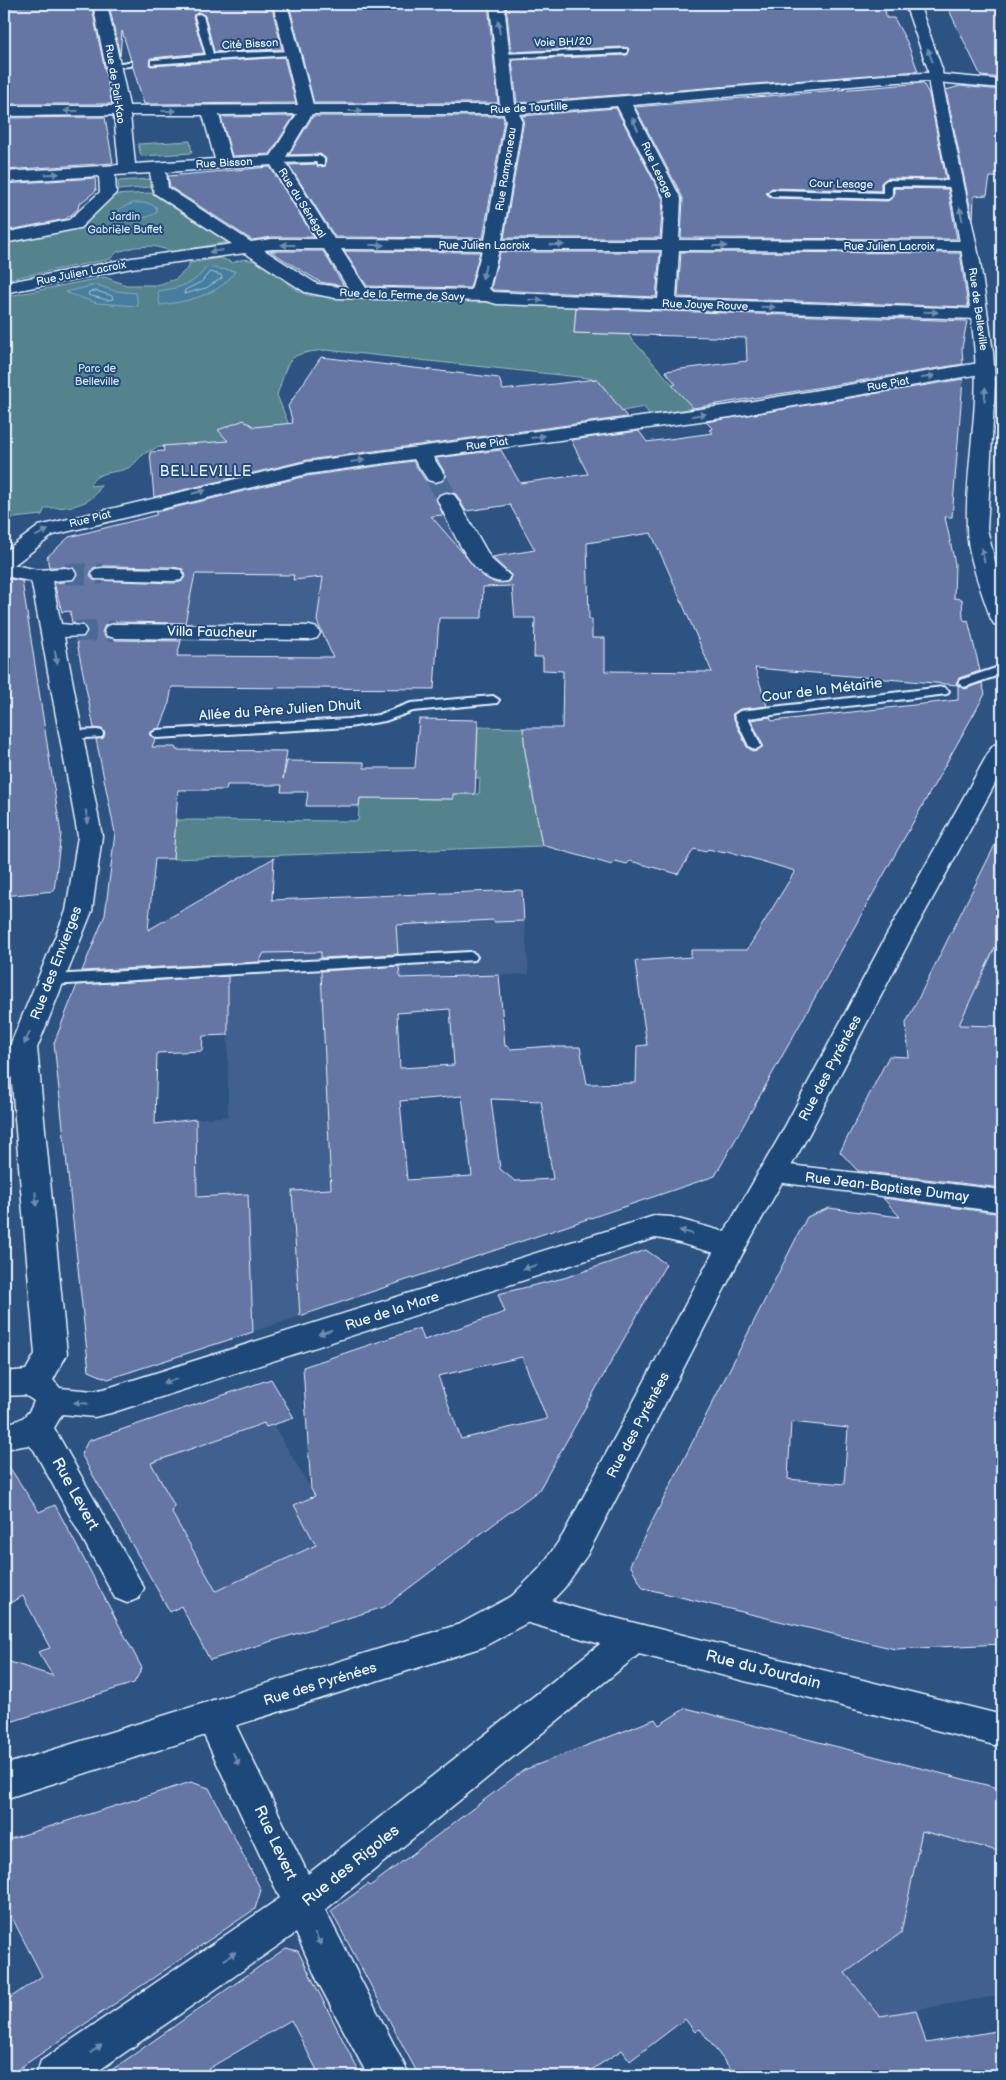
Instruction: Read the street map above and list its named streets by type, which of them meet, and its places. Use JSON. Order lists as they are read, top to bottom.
{
  "streets": {
    "street": [
      "Rue de Pali-Kao",
      "Rue de Tourtille",
      "Rue Bisson",
      "Rue Ramponeau",
      "Rue Lesage",
      "Rue du Sénégal",
      "Rue Julien Lacroix",
      "Rue de la Ferme de Savy",
      "Rue Jouye Rouve",
      "Rue de Belleville",
      "Rue Piat",
      "Villa Faucheur",
      "Rue des Envierges",
      "Rue des Pyrénées",
      "Rue Jean-Baptiste Dumay",
      "Rue de la Mare",
      "Rue Levert",
      "Rue du Jourdain",
      "Rue des Rigoles"
    ],
    "lane": [
      "Voie BH/20",
      "Cité Bisson",
      "Cour Lesage",
      "Cour de la Métairie",
      "Allée du Père Julien Dhuit"
    ]
  },
  "crossings": [
    ["Voie BH/20", "Rue Ramponeau"],
    ["Rue de Pali-Kao", "Rue de Tourtille"],
    ["Rue de Tourtille", "Rue Ramponeau"],
    ["Rue de Tourtille", "Rue Lesage"],
    ["Rue de Tourtille", "Rue de Belleville"],
    ["Rue Bisson", "Rue du Sénégal"],
    ["Rue Ramponeau", "Rue Julien Lacroix"],
    ["Rue Lesage", "Rue Julien Lacroix"],
    ["Rue Lesage", "Rue Jouye Rouve"],
    ["Cour Lesage", "Rue de Belleville"],
    ["Rue du Sénégal", "Rue Julien Lacroix"],
    ["Rue du Sénégal", "Rue de la Ferme de Savy"],
    ["Rue Julien Lacroix", "Rue de la Ferme de Savy"],
    ["Rue Julien Lacroix", "Rue de Belleville"],
    ["Rue de la Ferme de Savy", "Rue Jouye Rouve"],
    ["Rue Jouye Rouve", "Rue de Belleville"],
    ["Rue de Belleville", "Rue Piat"],
    ["Rue des Envierges", "Rue de la Mare"],
    ["Rue des Envierges", "Rue Levert"],
    ["Rue des Pyrénées", "Rue Jean-Baptiste Dumay"],
    ["Rue des Pyrénées", "Rue de la Mare"],
    ["Rue des Pyrénées", "Rue Levert"],
    ["Rue des Pyrénées", "Rue du Jourdain"],
    ["Rue Levert", "Rue des Rigoles"],
    ["Rue du Jourdain", "Rue des Rigoles"]
  ],
  "one_way": [
    "Rue Bisson",
    "Rue Lesage",
    "Rue Jouye Rouve",
    "Rue de Belleville",
    "Rue Piat",
    "Rue des Envierges",
    "Rue de la Mare",
    "Rue Levert",
    "Rue des Rigoles"
  ],
  "districts": ["BELLEVILLE"],
  "parks": ["Jardin Gabriële Buffet", "Parc de Belleville"]
}
